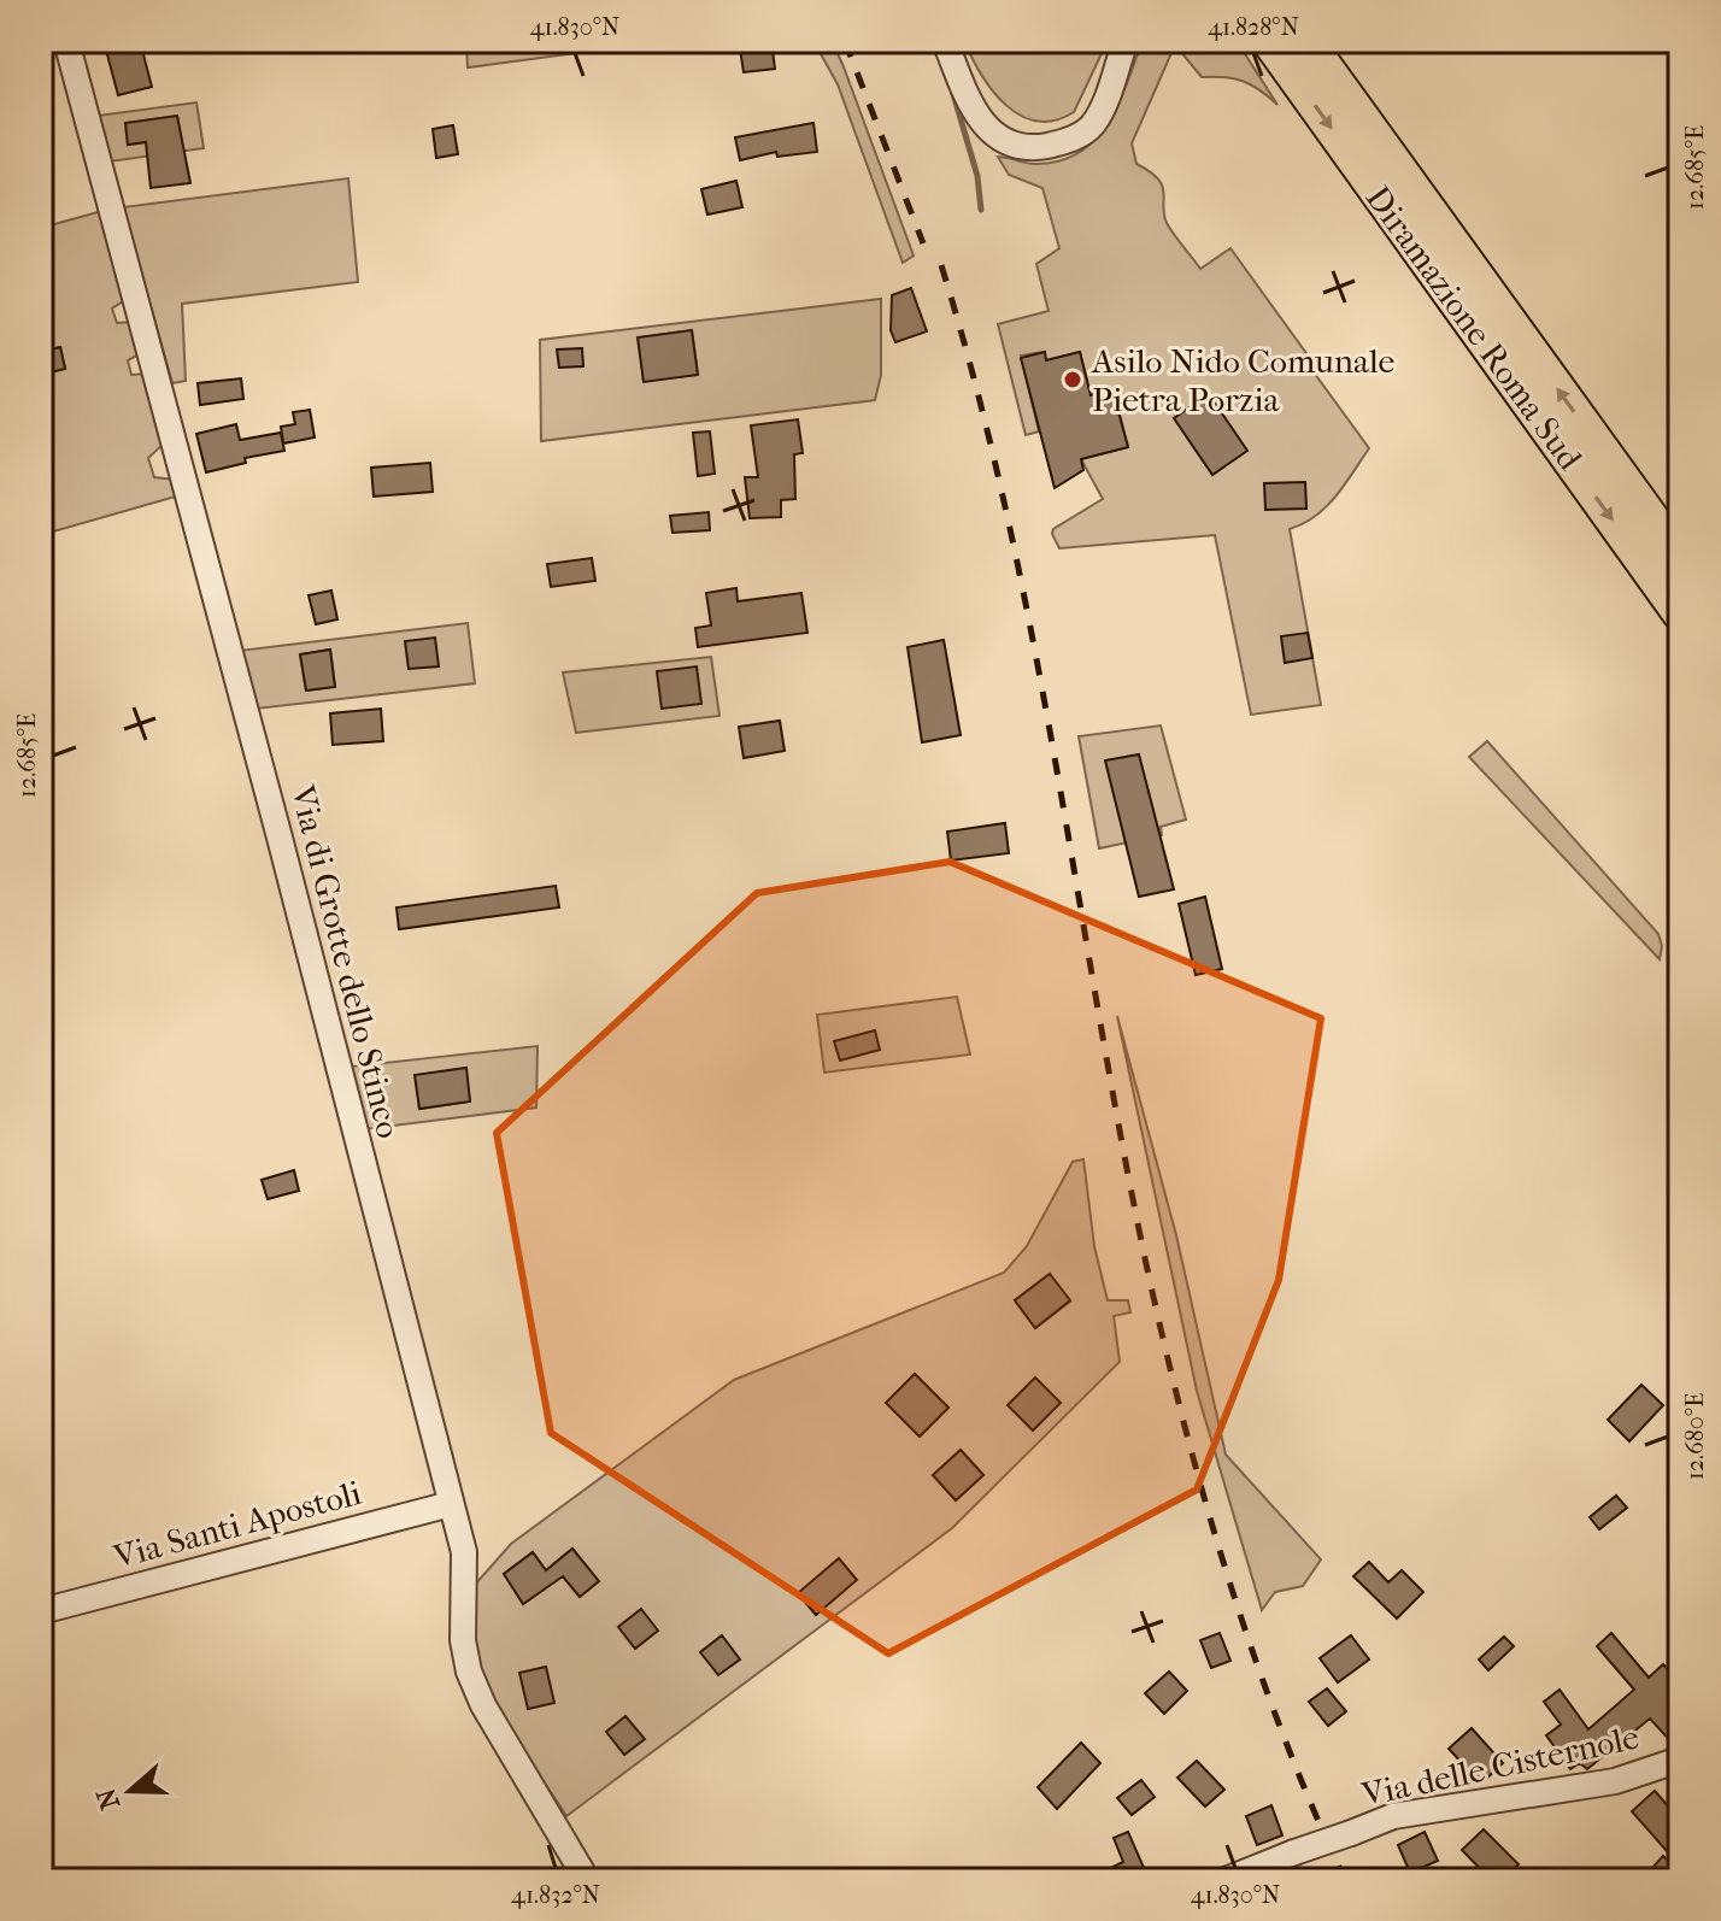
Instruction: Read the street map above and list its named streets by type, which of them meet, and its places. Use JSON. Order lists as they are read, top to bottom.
{
  "streets": {
    "highway": ["Diramazione Roma Sud"],
    "street": ["Via di Grotte dello Stinco", "Via Santi Apostoli", "Via delle Cisternole"]
  },
  "crossings": [
    ["Via di Grotte dello Stinco", "Via Santi Apostoli"]
  ],
  "places": ["Asilo Nido Comunale Pietra Porzia"],
  "north": "left",
  "coordinates": [
    "41.830°N",
    "41.828°N",
    "12.685°E",
    "12.680°E",
    "41.832°N"
  ]
}
